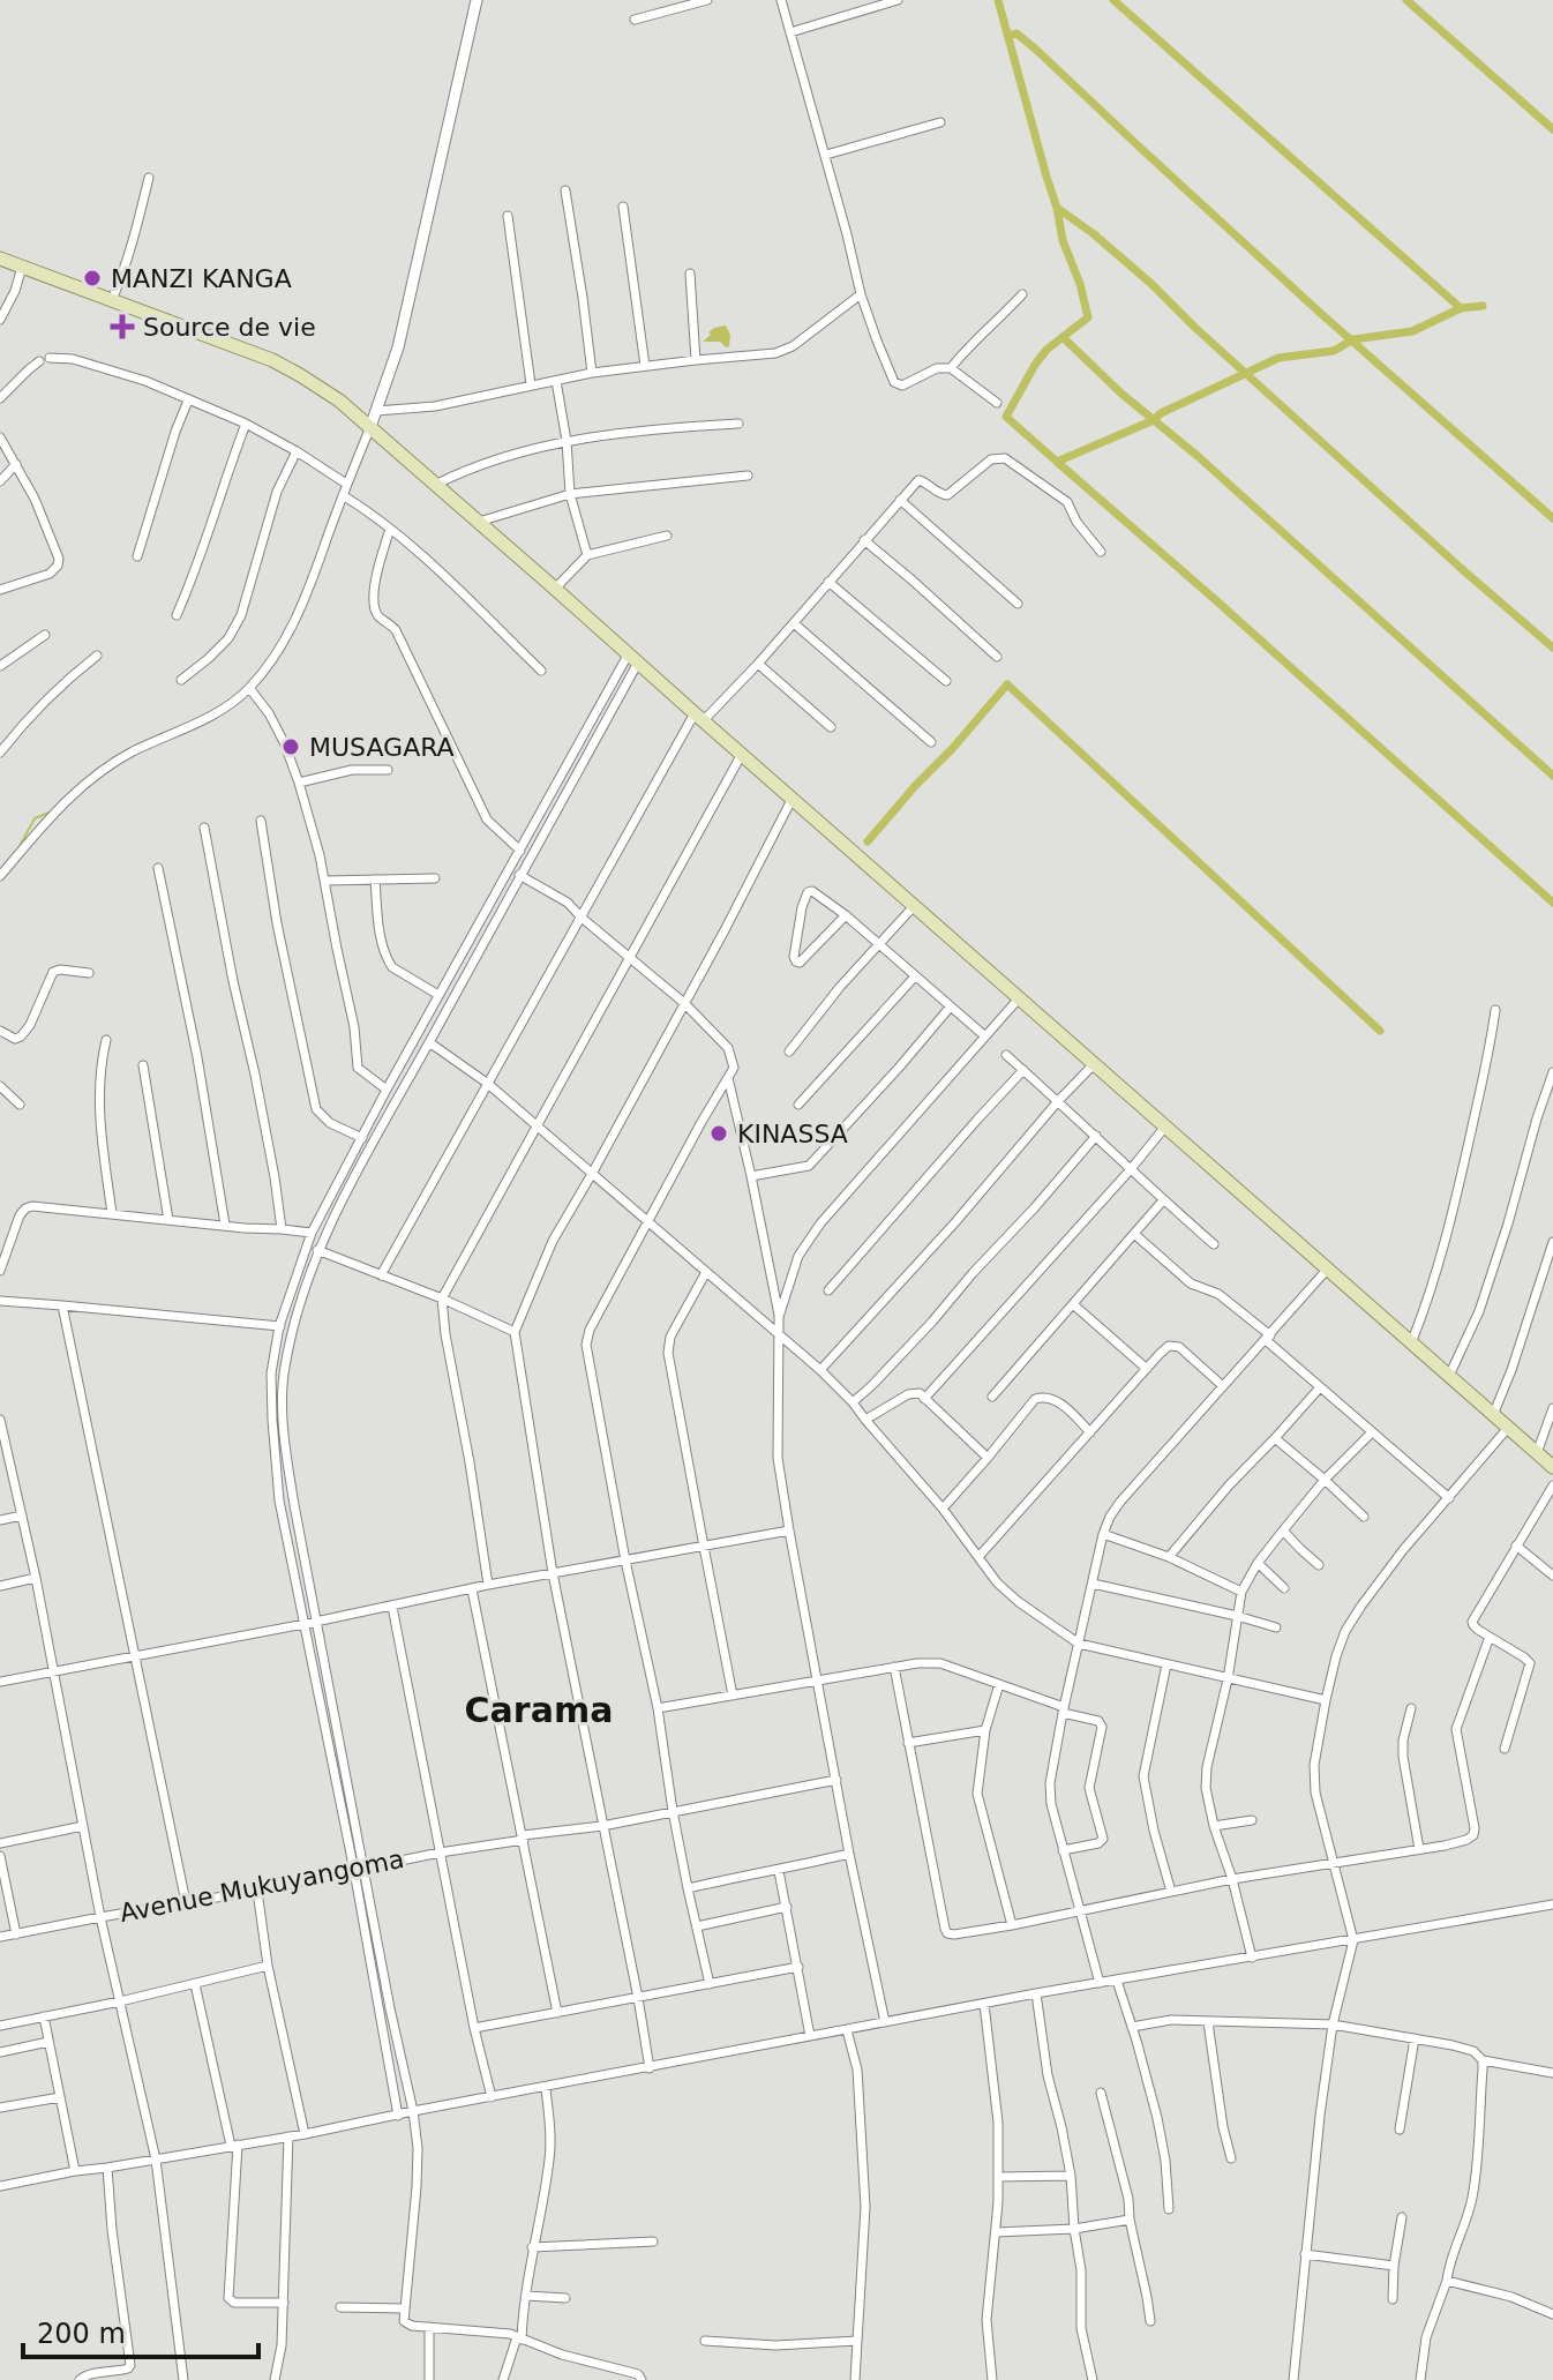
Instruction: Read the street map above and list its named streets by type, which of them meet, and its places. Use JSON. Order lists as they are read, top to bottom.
{
  "streets": {
    "street": ["Avenue Mukuyangoma"]
  },
  "districts": ["Carama"],
  "places": {
    "other": ["MANZI KANGA", "MUSAGARA", "KINASSA"],
    "health": ["Source de vie"]
  },
  "scale_bar": "200 m"
}
